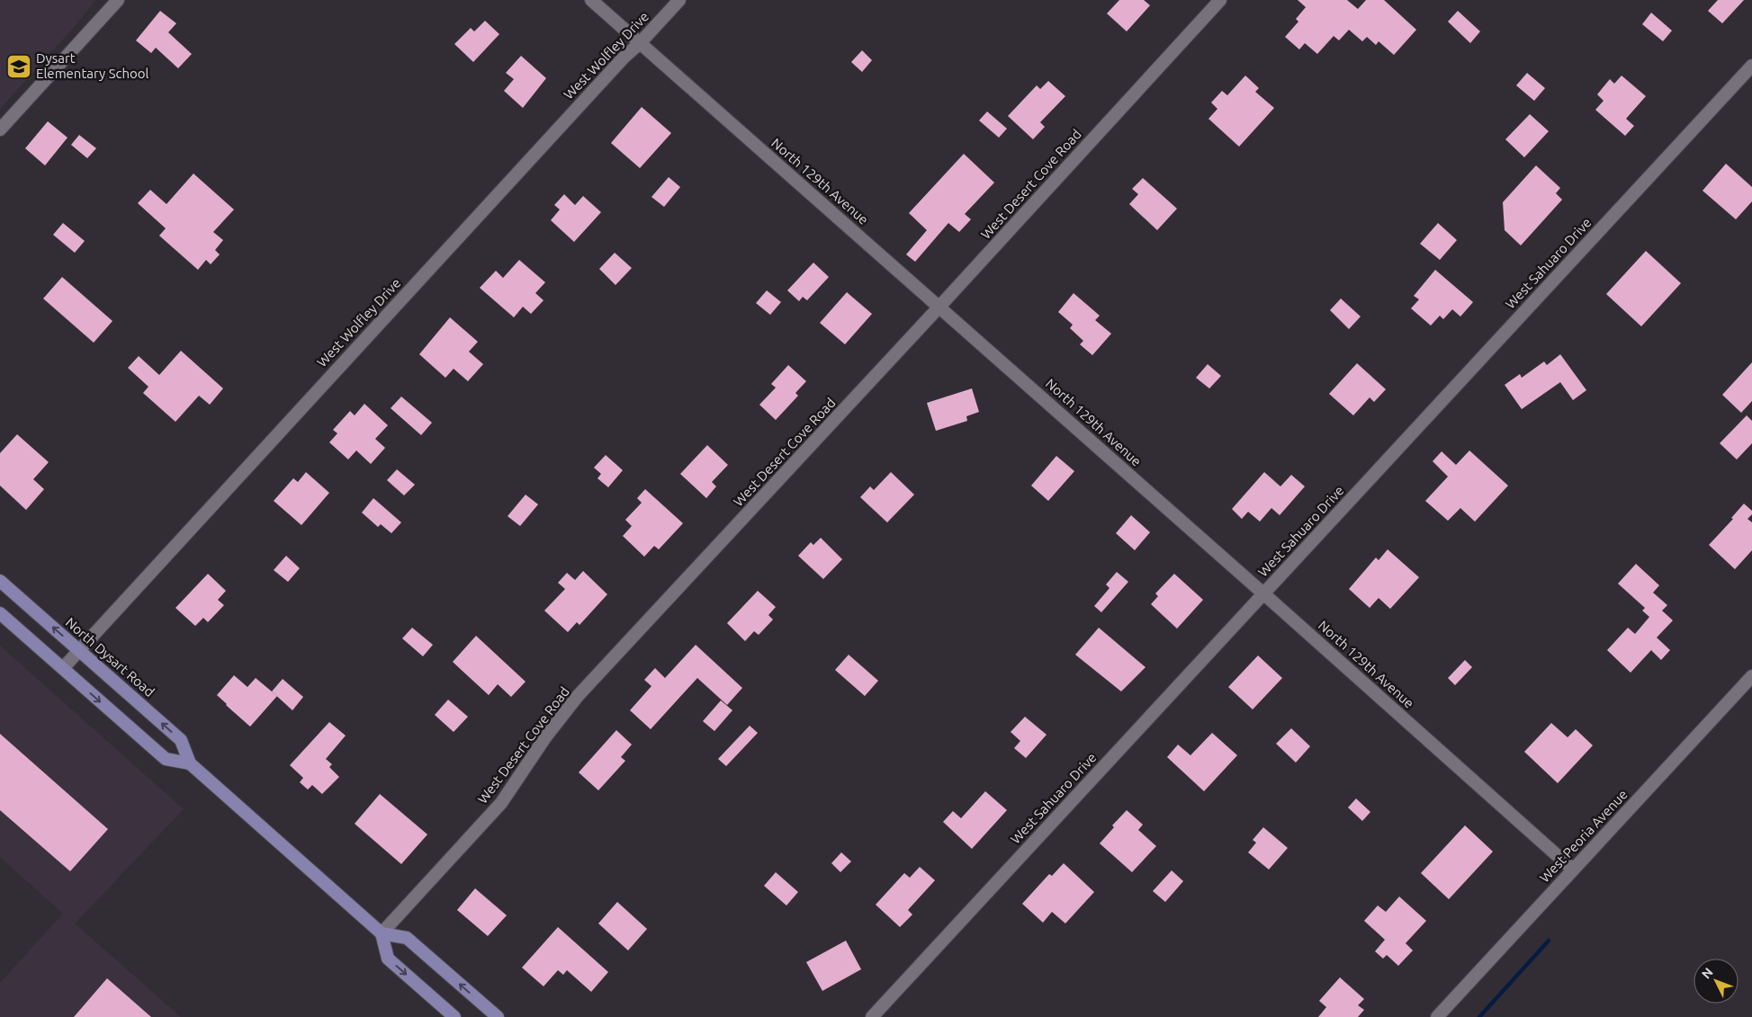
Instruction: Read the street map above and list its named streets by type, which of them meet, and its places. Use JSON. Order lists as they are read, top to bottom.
{
  "streets": {
    "main road": ["North Dysart Road"],
    "street": [
      "West Wolfley Drive",
      "North 129th Avenue",
      "West Desert Cove Road",
      "West Sahuaro Drive",
      "West Peoria Avenue"
    ]
  },
  "crossings": [
    ["West Wolfley Drive", "North 129th Avenue"],
    ["West Wolfley Drive", "North Dysart Road"],
    ["North 129th Avenue", "West Desert Cove Road"],
    ["North 129th Avenue", "West Sahuaro Drive"],
    ["North 129th Avenue", "West Peoria Avenue"],
    ["West Desert Cove Road", "North Dysart Road"]
  ],
  "places": {
    "school or university": ["Dysart Elementary School"]
  },
  "north": "top left"
}
